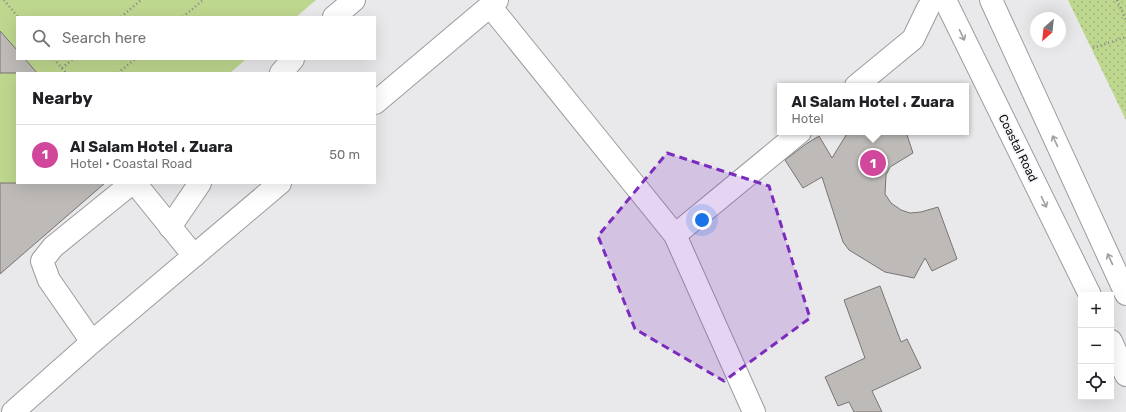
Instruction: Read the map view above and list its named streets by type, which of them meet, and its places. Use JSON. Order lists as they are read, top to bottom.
{
  "streets": {
    "main road": ["Coastal Road"]
  },
  "north": "bottom left",
  "page": {
    "search": "Search here",
    "heading": "Nearby",
    "popup": ["Al Salam Hotel ، Zuara", "Hotel"],
    "list": [
      {
        "mark": "1",
        "name": "Al Salam Hotel ، Zuara",
        "note": "Hotel · Coastal Road",
        "value": "50 m"
      }
    ],
    "pins": "1",
    "map_buttons": ["+", "−"]
  }
}
